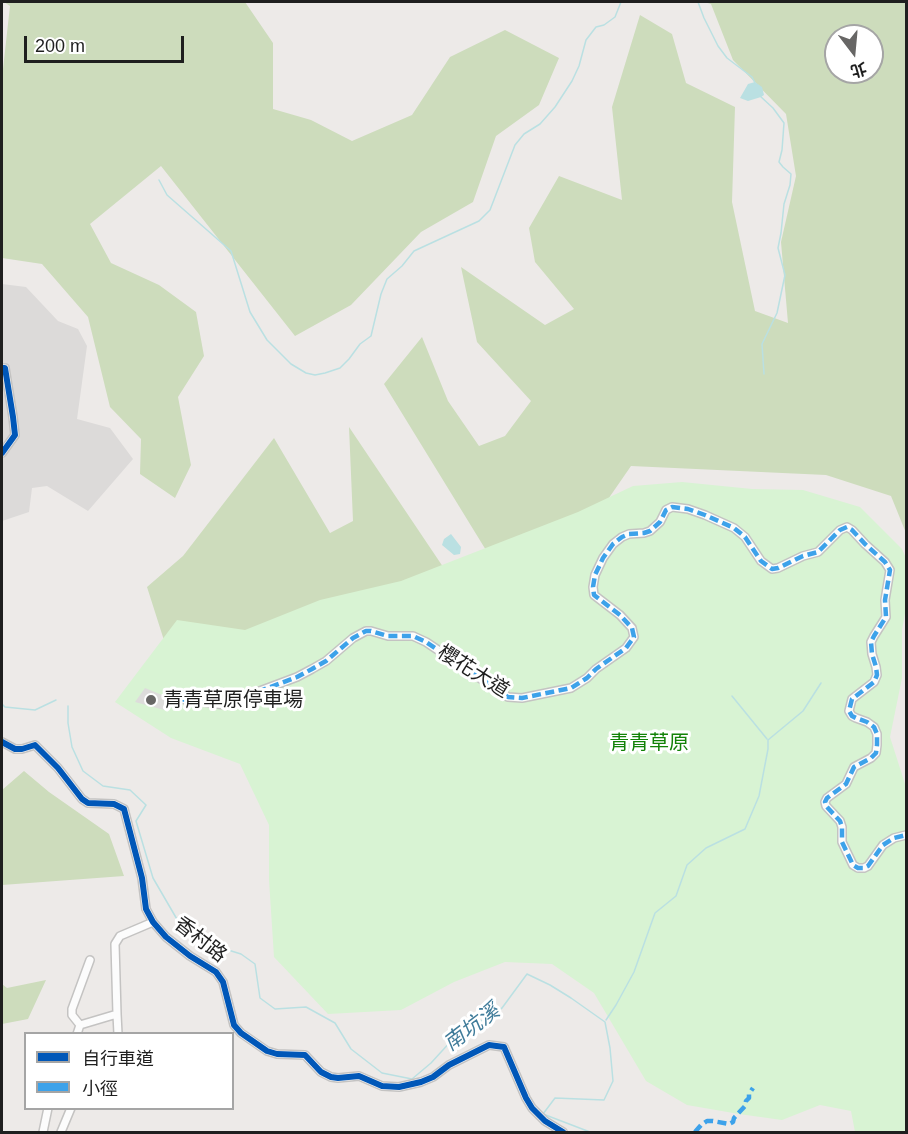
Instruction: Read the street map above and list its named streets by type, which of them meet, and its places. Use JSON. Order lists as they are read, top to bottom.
{
  "streets": {
    "street": ["櫻花大道", "香村路"]
  },
  "water": ["南坑溪"],
  "parks": ["青青草原"],
  "places": ["青青草原停車場"],
  "legend": ["自行車道", "小徑"],
  "scale_bar": "200 m",
  "north": "bottom"
}
